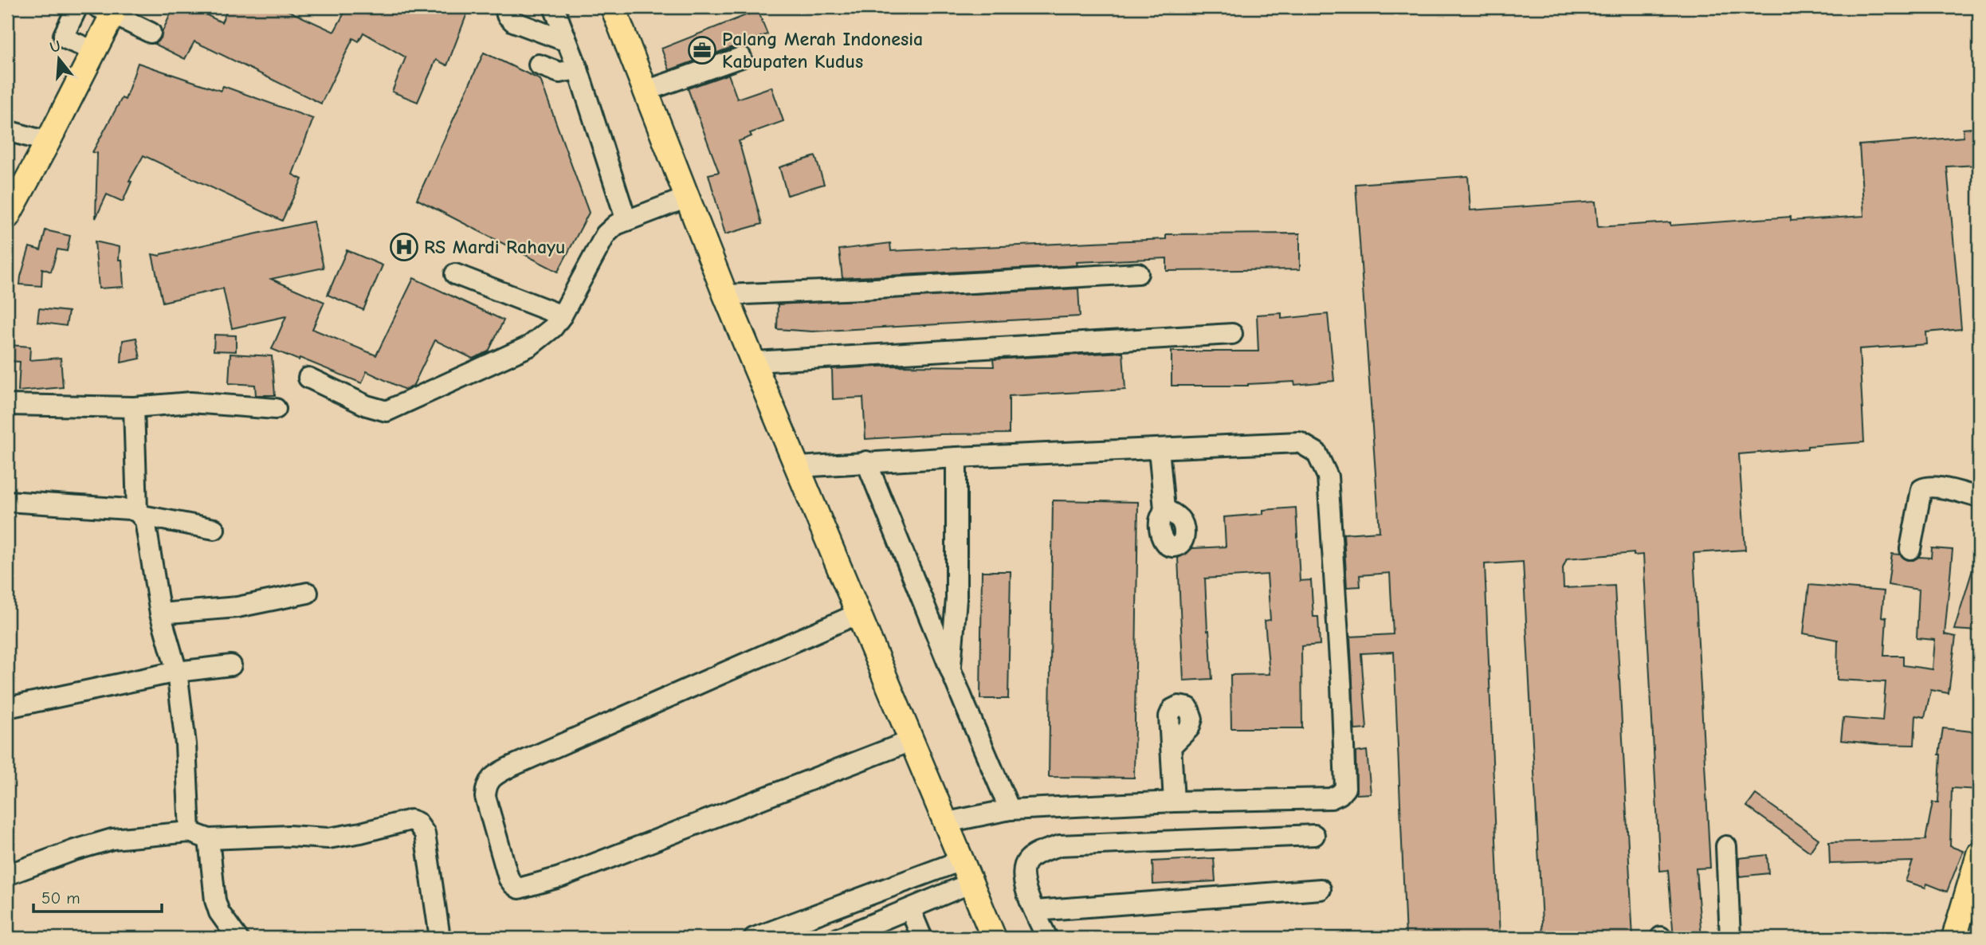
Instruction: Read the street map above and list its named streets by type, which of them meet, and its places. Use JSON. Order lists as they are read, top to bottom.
{
  "places": {
    "office": ["Palang Merah Indonesia Kabupaten Kudus"],
    "hospital": ["RS Mardi Rahayu"]
  },
  "scale_bar": "50 m",
  "north": "top"
}
